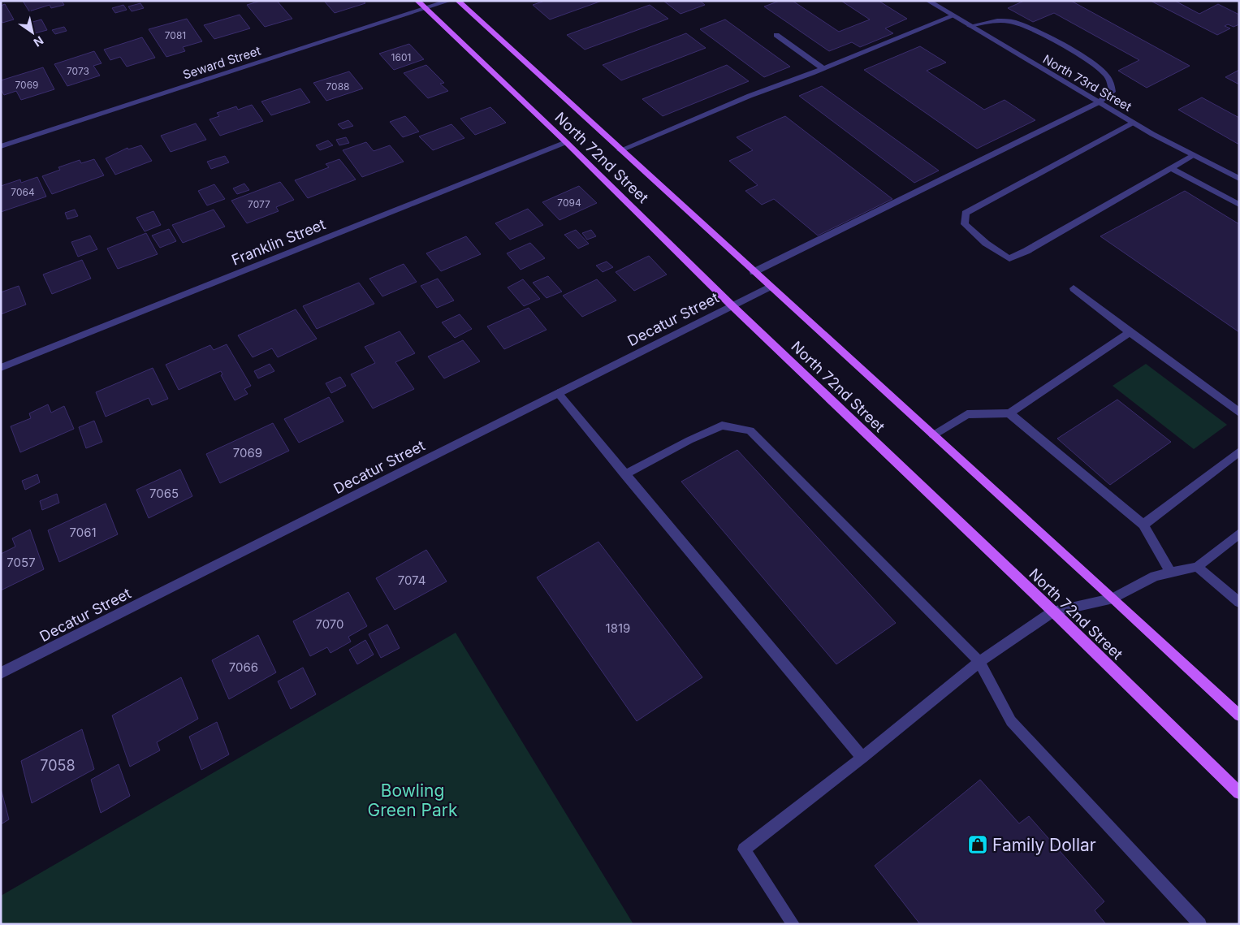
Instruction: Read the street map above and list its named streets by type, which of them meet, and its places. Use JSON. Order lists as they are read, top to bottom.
{
  "streets": {
    "main road": ["North 72nd Street"],
    "street": [
      "Seward Street",
      "North 73rd Street",
      "Franklin Street",
      "Decatur Street"
    ]
  },
  "crossings": [
    ["Seward Street", "North 72nd Street"],
    ["North 72nd Street", "Franklin Street"],
    ["North 72nd Street", "Decatur Street"]
  ],
  "parks": ["Bowling Green Park"],
  "places": {
    "shop": ["Family Dollar"]
  },
  "house_numbers": [
    "7081",
    "1601",
    "7073",
    "7069",
    "7088",
    "7064",
    "7094",
    "7077",
    "7069",
    "7065",
    "7061",
    "7057",
    "7074",
    "7070",
    "1819",
    "7066",
    "7058"
  ],
  "north": "bottom right"
}
